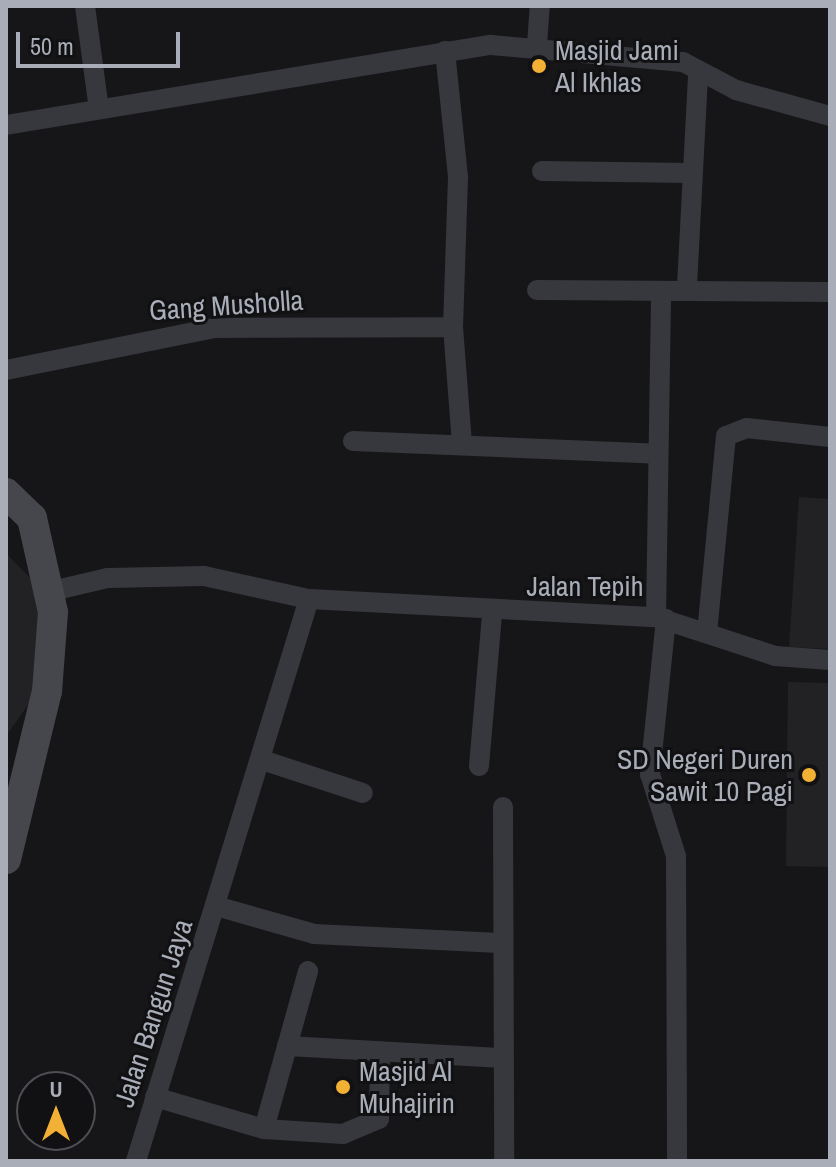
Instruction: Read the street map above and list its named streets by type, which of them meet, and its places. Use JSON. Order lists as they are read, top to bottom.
{
  "streets": {
    "street": ["Gang Musholla", "Jalan Tepih", "Jalan Bangun Jaya"]
  },
  "places": ["Masjid Jami Al Ikhlas", "SD Negeri Duren Sawit 10 Pagi", "Masjid Al Muhajirin"],
  "scale_bar": "50 m",
  "north": "top"
}
